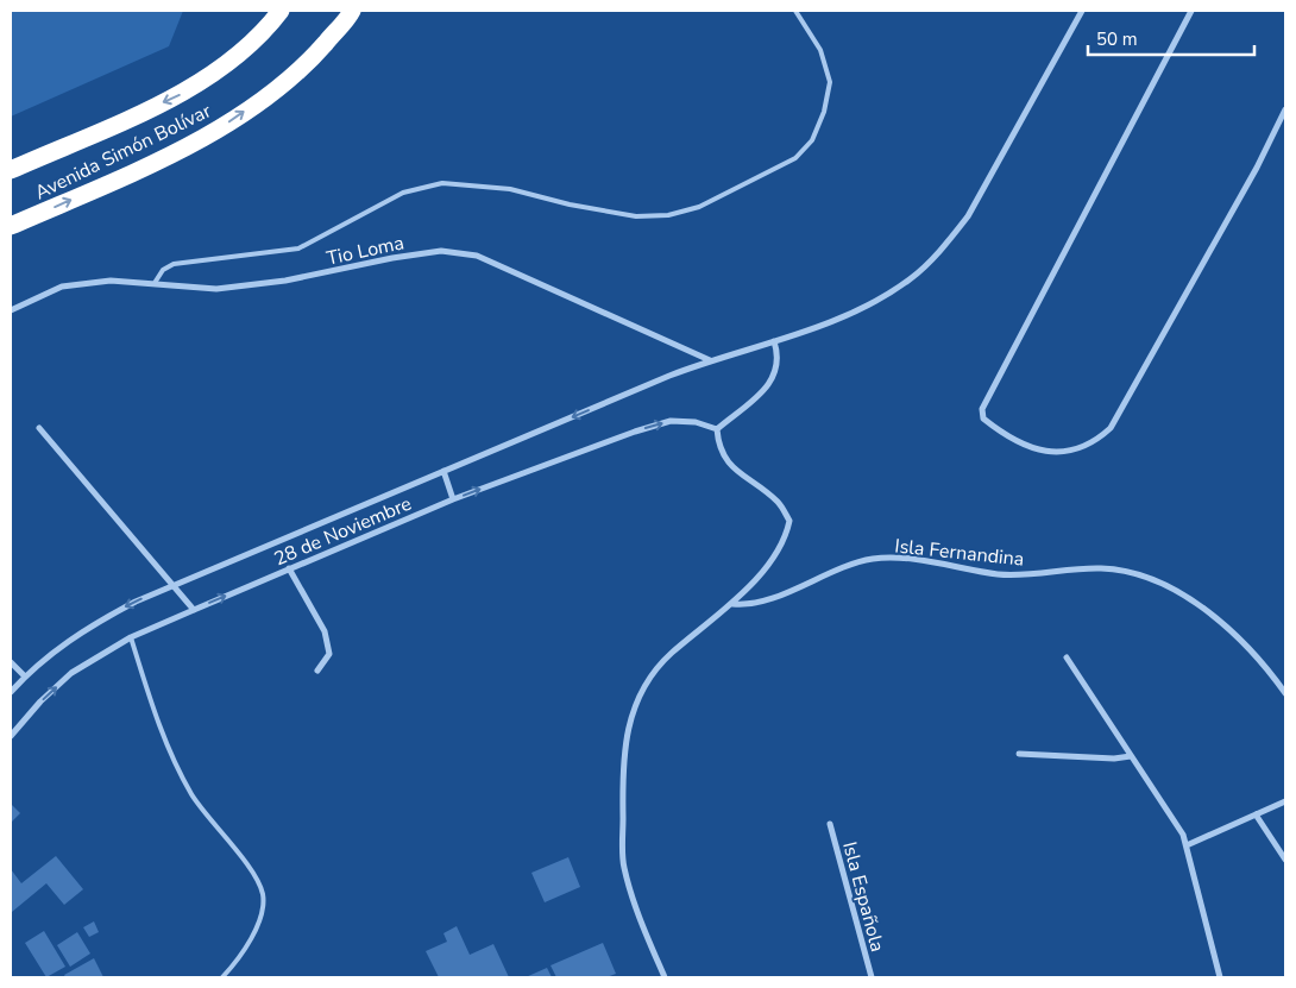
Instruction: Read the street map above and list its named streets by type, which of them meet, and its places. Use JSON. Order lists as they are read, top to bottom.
{
  "streets": {
    "highway": ["Avenida Simón Bolívar"],
    "street": [
      "Tio Loma",
      "28 de Noviembre",
      "Isla Fernandina",
      "Isla Española"
    ]
  },
  "scale_bar": "50 m"
}
